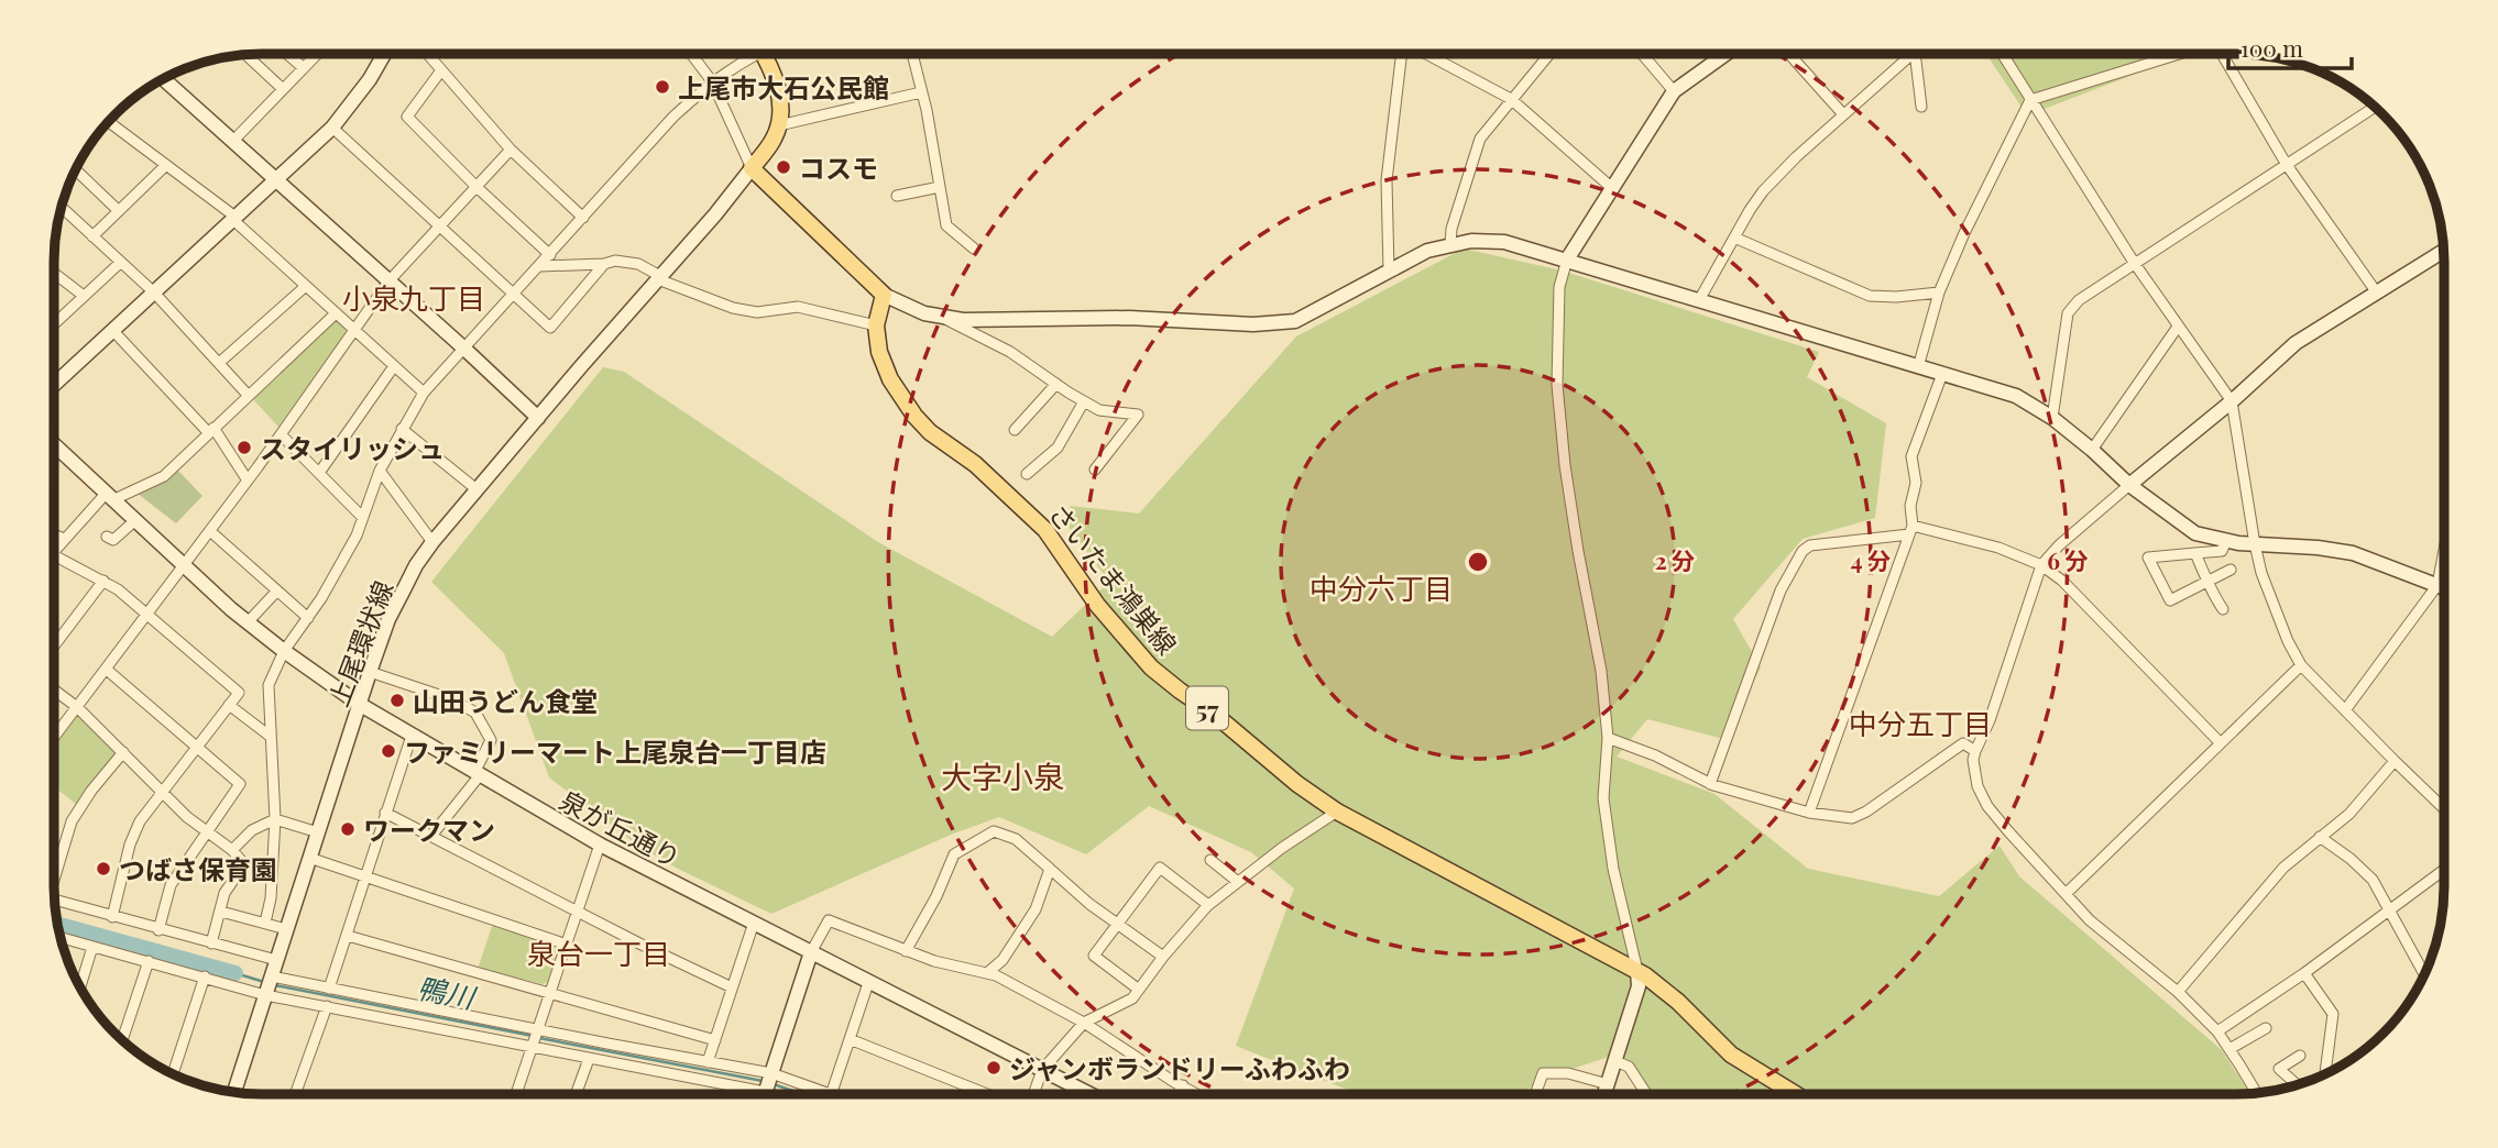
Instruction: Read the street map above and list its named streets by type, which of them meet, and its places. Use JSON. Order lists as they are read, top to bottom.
{
  "streets": {
    "main road": ["さいたま鴻巣線", "57"],
    "street": ["上尾環状線", "泉が丘通り"]
  },
  "crossings": [
    ["上尾環状線", "泉が丘通り"]
  ],
  "districts": [
    "小泉九丁目",
    "中分六丁目",
    "中分五丁目",
    "大字小泉",
    "泉台一丁目"
  ],
  "water": ["鴨川"],
  "places": [
    "上尾市大石公民館",
    "コスモ",
    "スタイリッシュ",
    "山田うどん食堂",
    "ファミリーマート上尾泉台一丁目店",
    "ワークマン",
    "つばさ保育園",
    "ジャンボランドリーふわふわ"
  ],
  "scale_bar": "100 m",
  "rings": ["2 分", "4 分", "6 分"]
}
